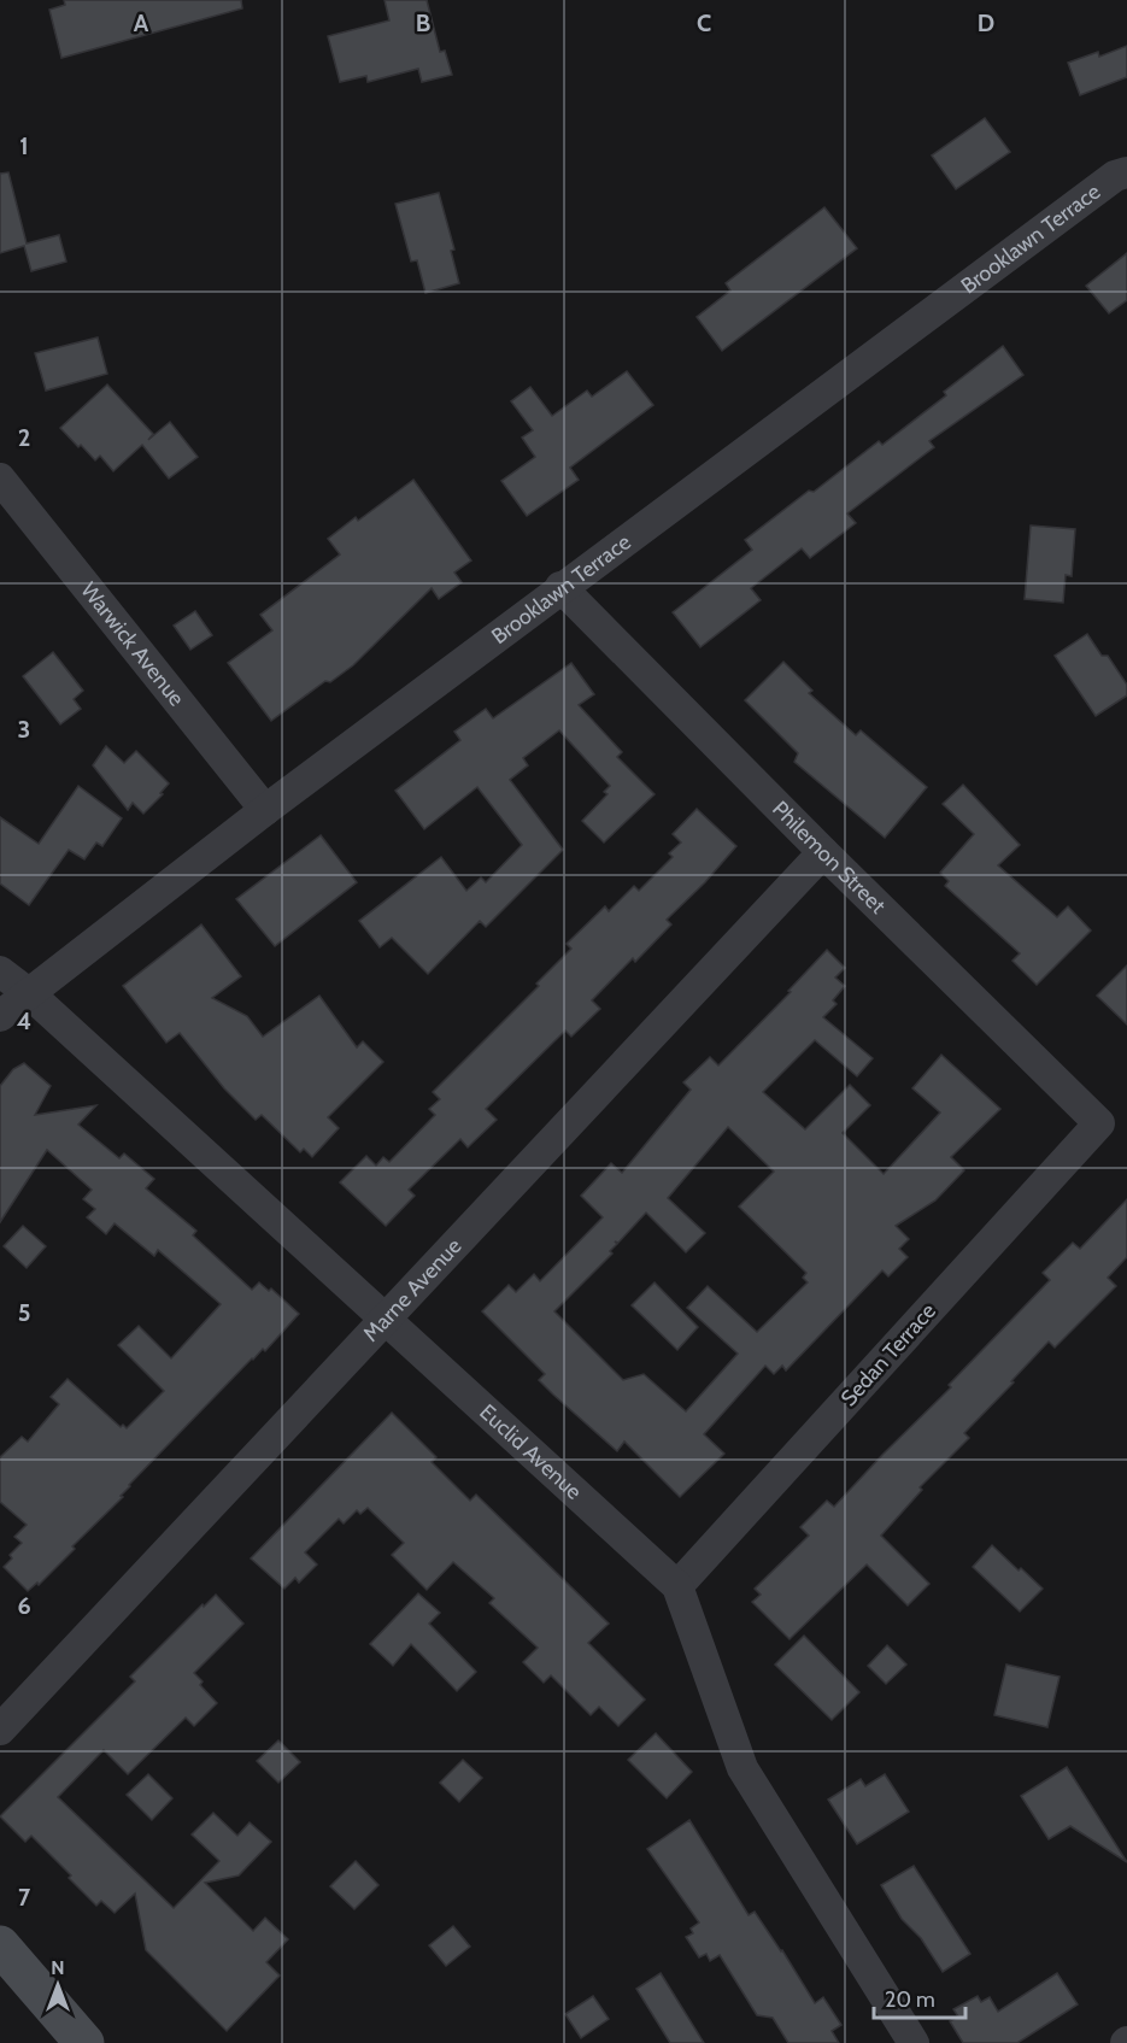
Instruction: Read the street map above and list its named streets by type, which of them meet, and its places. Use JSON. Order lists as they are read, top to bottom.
{
  "streets": {
    "street": [
      "Brooklawn Terrace",
      "Warwick Avenue",
      "Philemon Street",
      "Marne Avenue",
      "Sedan Terrace",
      "Euclid Avenue"
    ]
  },
  "crossings": [
    ["Brooklawn Terrace", "Warwick Avenue"],
    ["Brooklawn Terrace", "Philemon Street"],
    ["Brooklawn Terrace", "Euclid Avenue"],
    ["Philemon Street", "Marne Avenue"],
    ["Philemon Street", "Sedan Terrace"],
    ["Marne Avenue", "Euclid Avenue"],
    ["Sedan Terrace", "Euclid Avenue"]
  ],
  "scale_bar": "20 m",
  "north": "top",
  "grid": {
    "columns": [
      "A",
      "B",
      "C",
      "D"
    ],
    "rows": [
      "1",
      "2",
      "3",
      "4",
      "5",
      "6",
      "7"
    ]
  }
}
